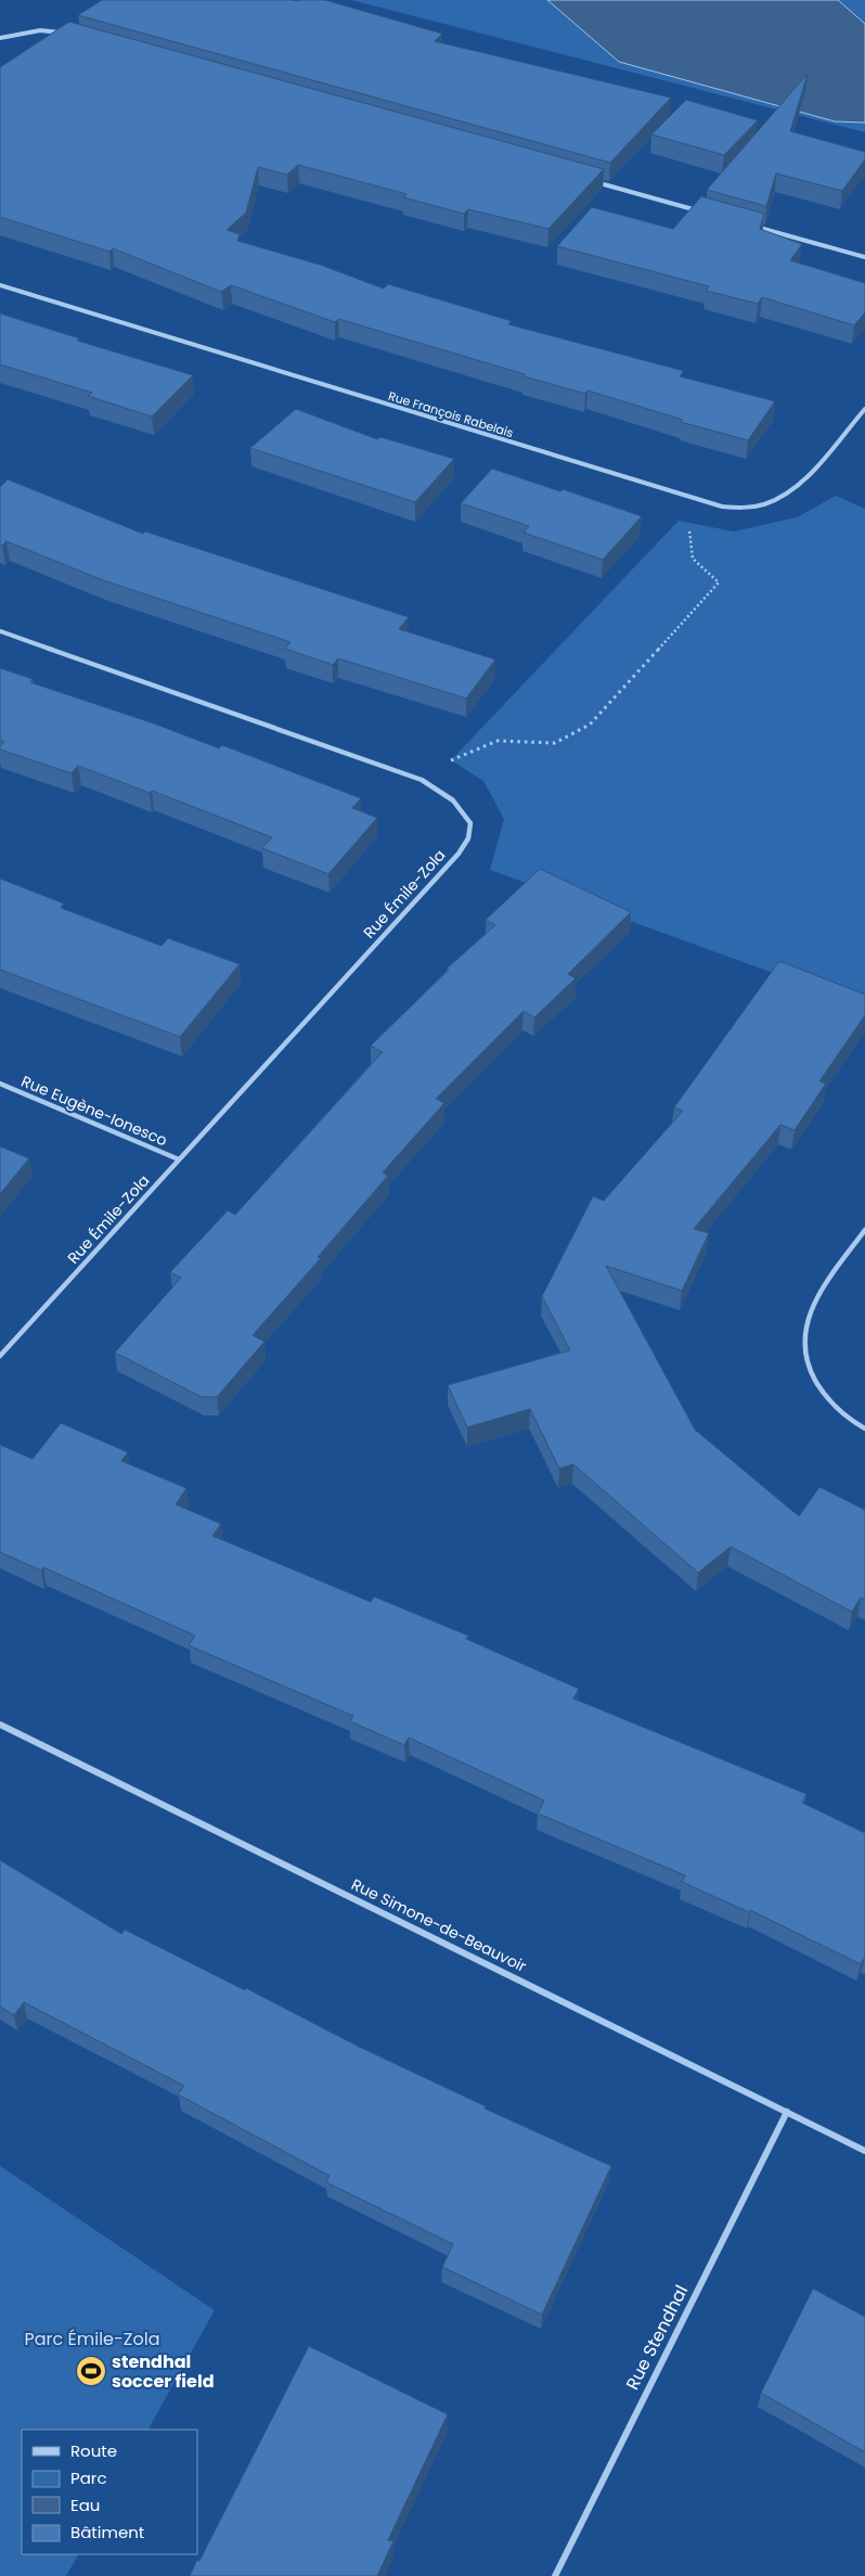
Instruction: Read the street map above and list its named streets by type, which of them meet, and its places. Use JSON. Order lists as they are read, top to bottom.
{
  "streets": {
    "street": [
      "Rue François Rabelais",
      "Rue Émile-Zola",
      "Rue Eugène-Ionesco",
      "Rue Simone-de-Beauvoir",
      "Rue Stendhal"
    ]
  },
  "crossings": [
    ["Rue Émile-Zola", "Rue Eugène-Ionesco"],
    ["Rue Simone-de-Beauvoir", "Rue Stendhal"]
  ],
  "parks": ["Parc Émile-Zola"],
  "places": {
    "sports": ["stendhal soccer field"]
  },
  "legend": [
    "Route",
    "Parc",
    "Eau",
    "Bâtiment"
  ]
}
